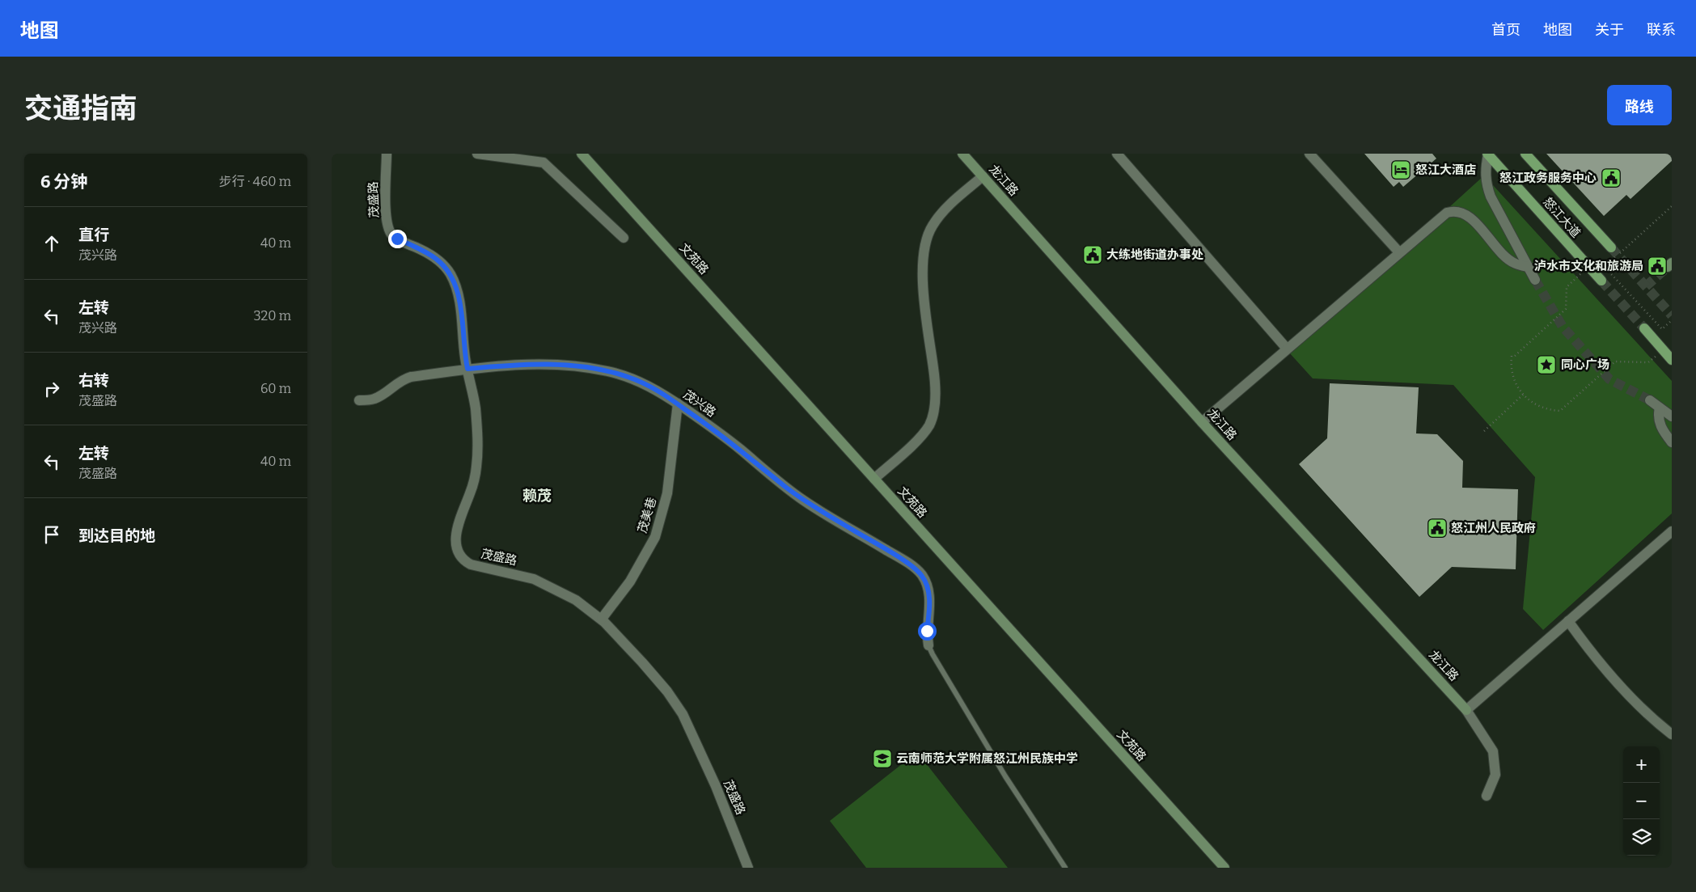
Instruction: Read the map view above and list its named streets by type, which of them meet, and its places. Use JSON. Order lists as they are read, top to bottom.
{
  "streets": {
    "main road": ["怒江大道"],
    "street": [
      "龙江路",
      "茂盛路",
      "文苑路",
      "茂兴路",
      "茂美巷"
    ]
  },
  "crossings": [
    ["茂盛路", "茂兴路"],
    ["茂盛路", "茂美巷"],
    ["茂兴路", "茂美巷"]
  ],
  "districts": ["赖茂"],
  "places": {
    "hotel": ["怒江大酒店"],
    "public building": [
      "怒江政务服务中心",
      "大练地街道办事处",
      "泸水市文化和旅游局",
      "怒江州人民政府"
    ],
    "place": ["同心广场"],
    "school or university": ["云南师范大学附属怒江州民族中学"]
  },
  "page": {
    "header": "地图",
    "nav": [
      "首页",
      "地图",
      "关于",
      "联系"
    ],
    "title": "交通指南",
    "buttons": "路线",
    "heading": ["6 分钟", "步行 · 460 m"],
    "list": [
      ["直行", "茂兴路", "40 m"],
      ["左转", "茂兴路", "320 m"],
      ["右转", "茂盛路", "60 m"],
      ["左转", "茂盛路", "40 m"],
      "到达目的地"
    ],
    "map_buttons": ["+", "−"]
  }
}
